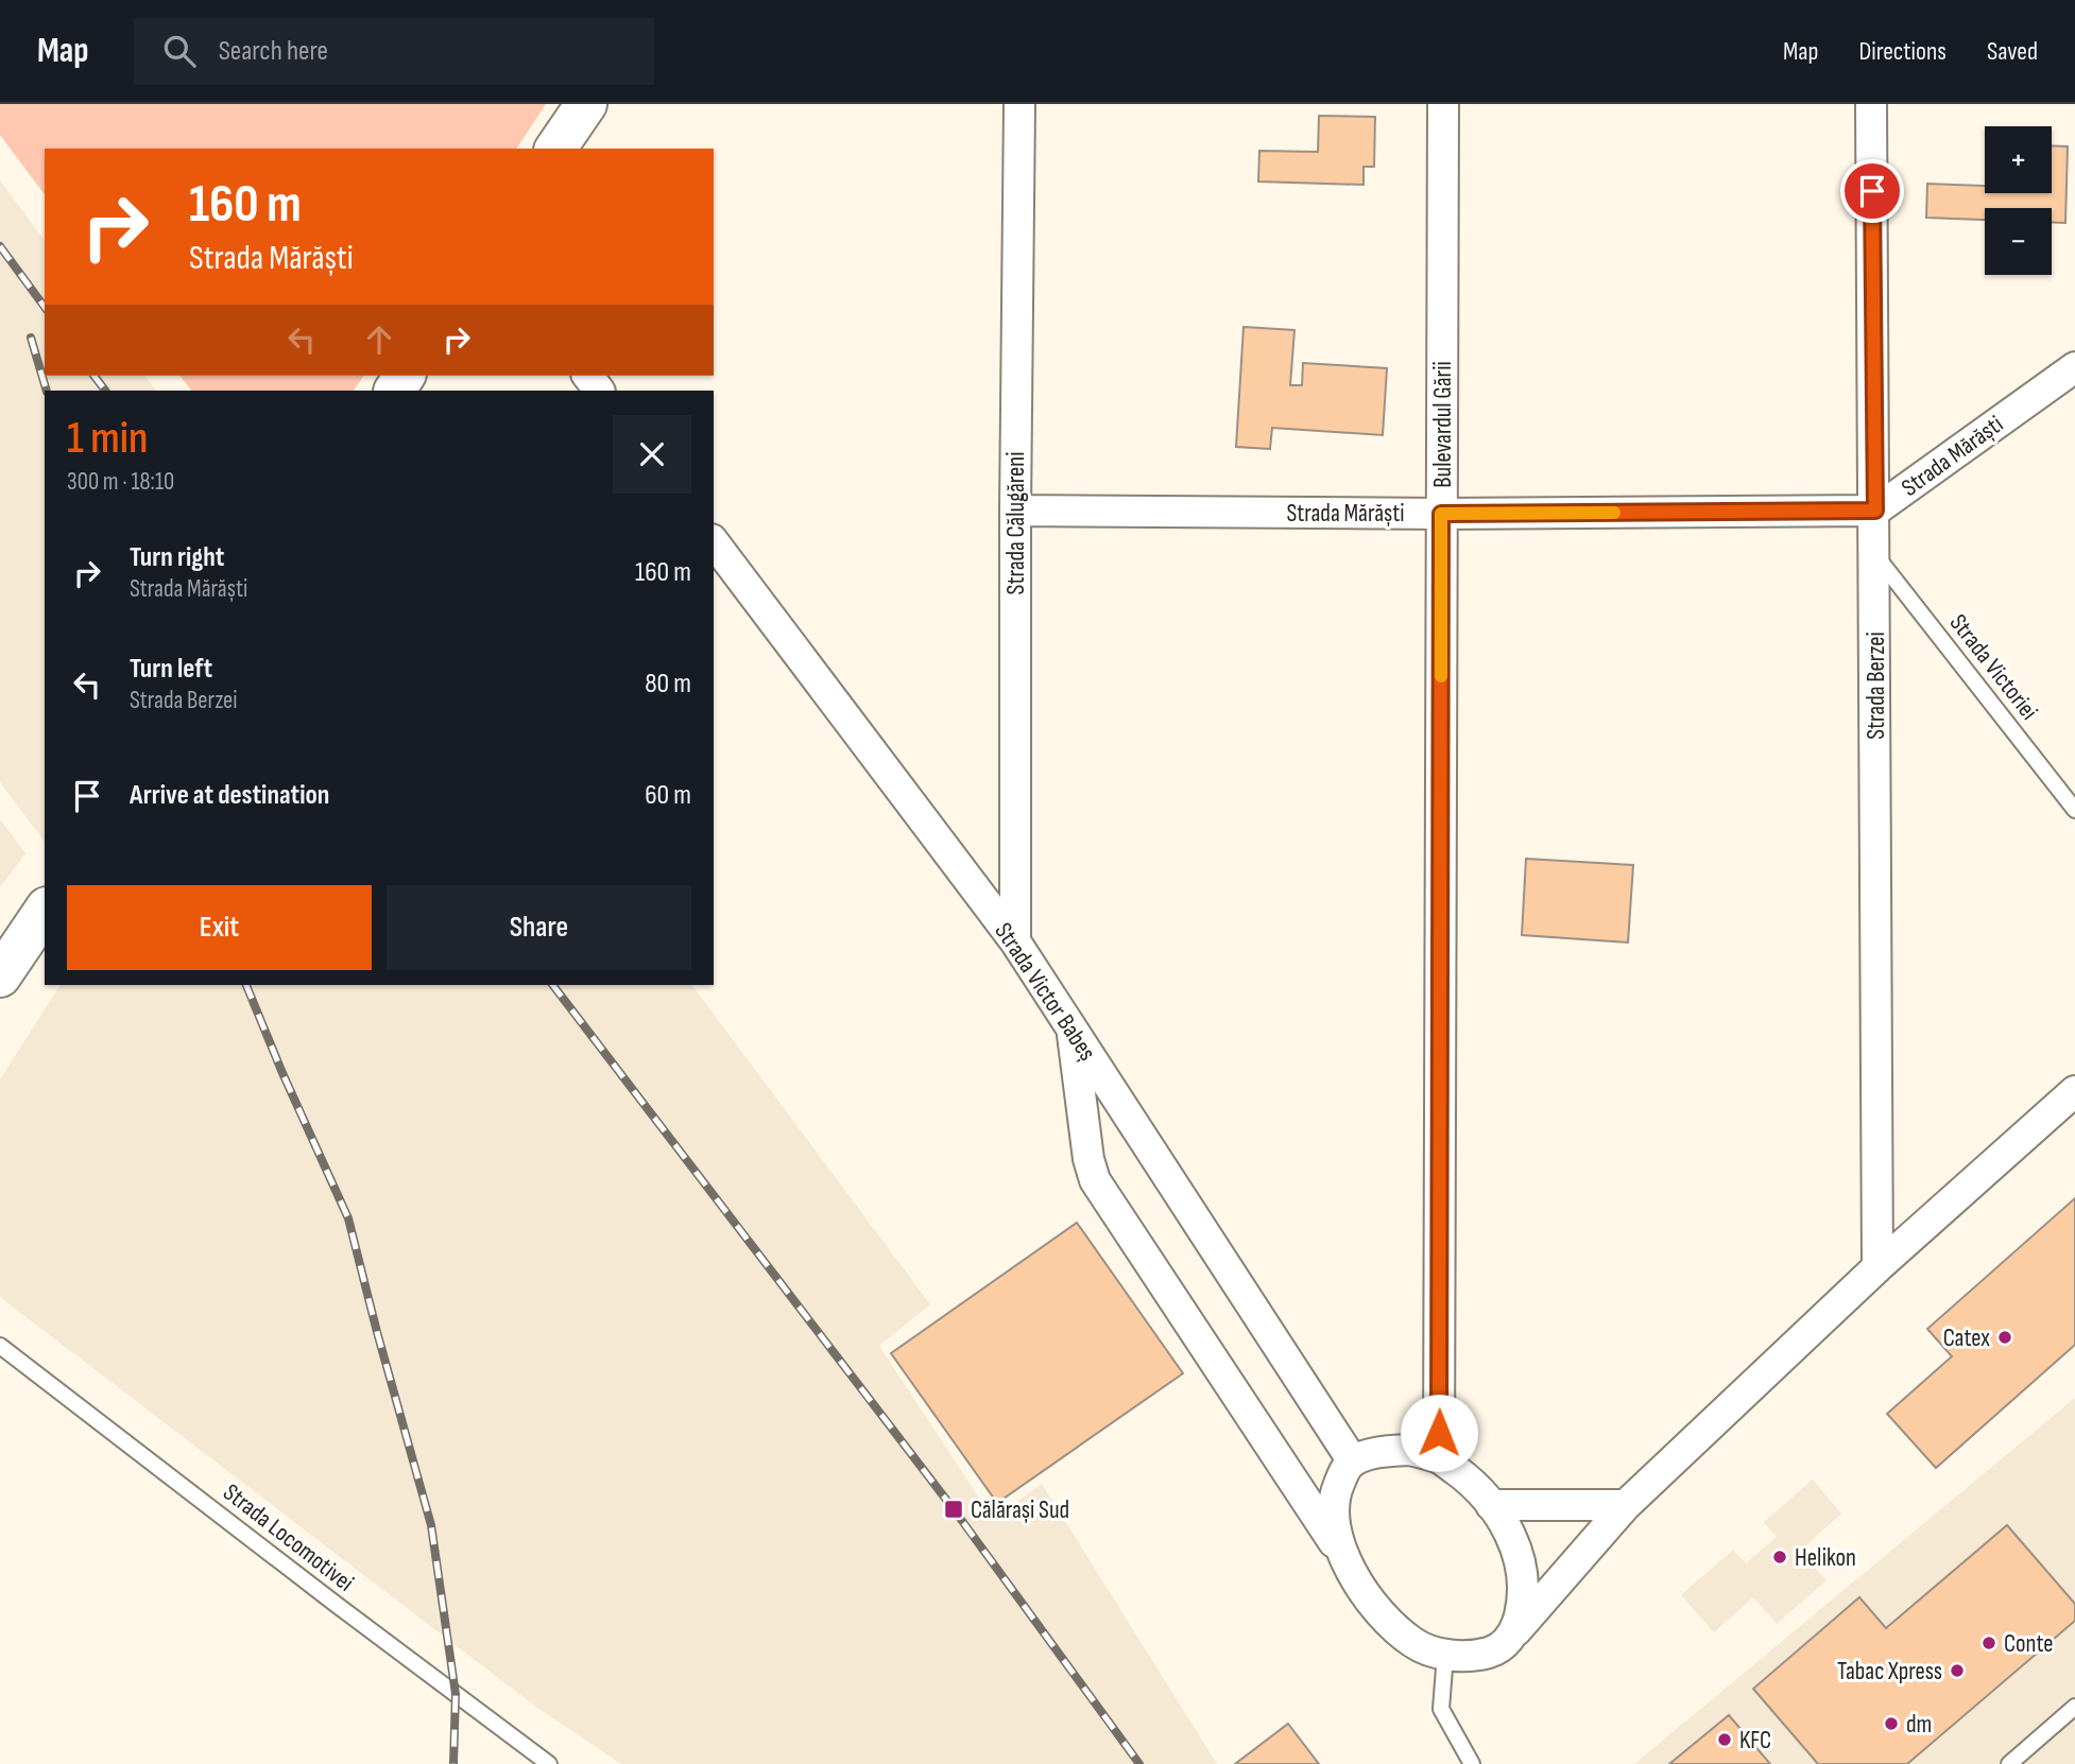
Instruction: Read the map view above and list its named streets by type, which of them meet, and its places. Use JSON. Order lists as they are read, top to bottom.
{
  "streets": {
    "street": [
      "Bulevardul Gării",
      "Strada Mărăști",
      "Strada Călugăreni",
      "Strada Berzei",
      "Strada Victor Babeș"
    ],
    "lane": ["Strada Victoriei", "Strada Locomotivei"]
  },
  "crossings": [
    ["Bulevardul Gării", "Strada Mărăști"],
    ["Bulevardul Gării", "Strada Victor Babeș"],
    ["Strada Mărăști", "Strada Călugăreni"],
    ["Strada Mărăști", "Strada Berzei"],
    ["Strada Călugăreni", "Strada Victor Babeș"],
    ["Strada Victoriei", "Strada Berzei"]
  ],
  "places": {
    "other": [
      "Catex",
      "Helikon",
      "Conte",
      "Tabac Xpress",
      "dm",
      "KFC"
    ],
    "transit": ["Călărași Sud"]
  },
  "page": {
    "header": "Map",
    "search": "Search here",
    "nav": ["Map", "Directions", "Saved"],
    "map_buttons": ["+", "−"],
    "turn": ["160 m", "Strada Mărăști"],
    "heading": ["1 min", "300 m · 18:10"],
    "list": [
      {
        "name": "Turn right",
        "note": "Strada Mărăști",
        "value": "160 m"
      },
      {
        "name": "Turn left",
        "note": "Strada Berzei",
        "value": "80 m"
      },
      {
        "name": "Arrive at destination",
        "value": "60 m"
      }
    ],
    "buttons": ["Exit", "Share"]
  }
}
